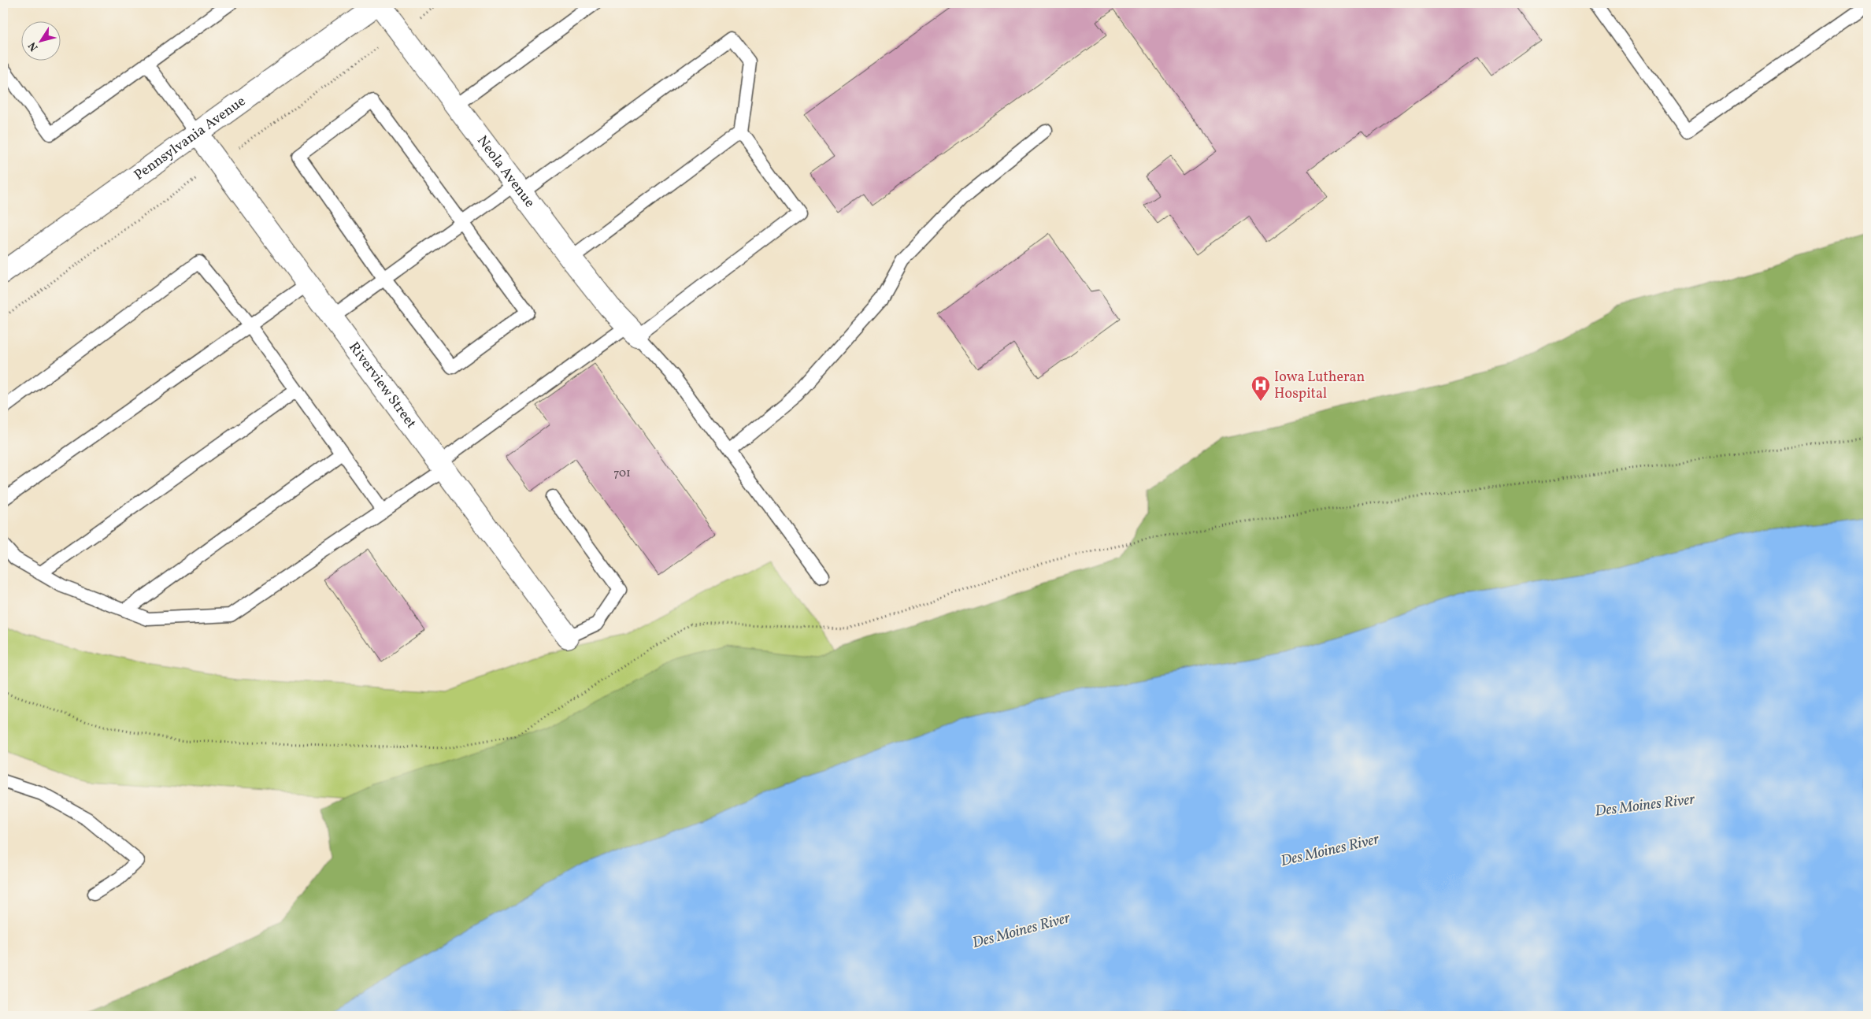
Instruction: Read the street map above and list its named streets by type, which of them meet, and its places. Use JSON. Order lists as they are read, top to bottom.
{
  "streets": {
    "street": ["Pennsylvania Avenue", "Neola Avenue", "Riverview Street"]
  },
  "crossings": [
    ["Pennsylvania Avenue", "Neola Avenue"],
    ["Pennsylvania Avenue", "Riverview Street"]
  ],
  "water": ["Des Moines River"],
  "places": {
    "hospital": ["Iowa Lutheran Hospital"]
  },
  "house_numbers": ["701"],
  "north": "bottom left"
}
